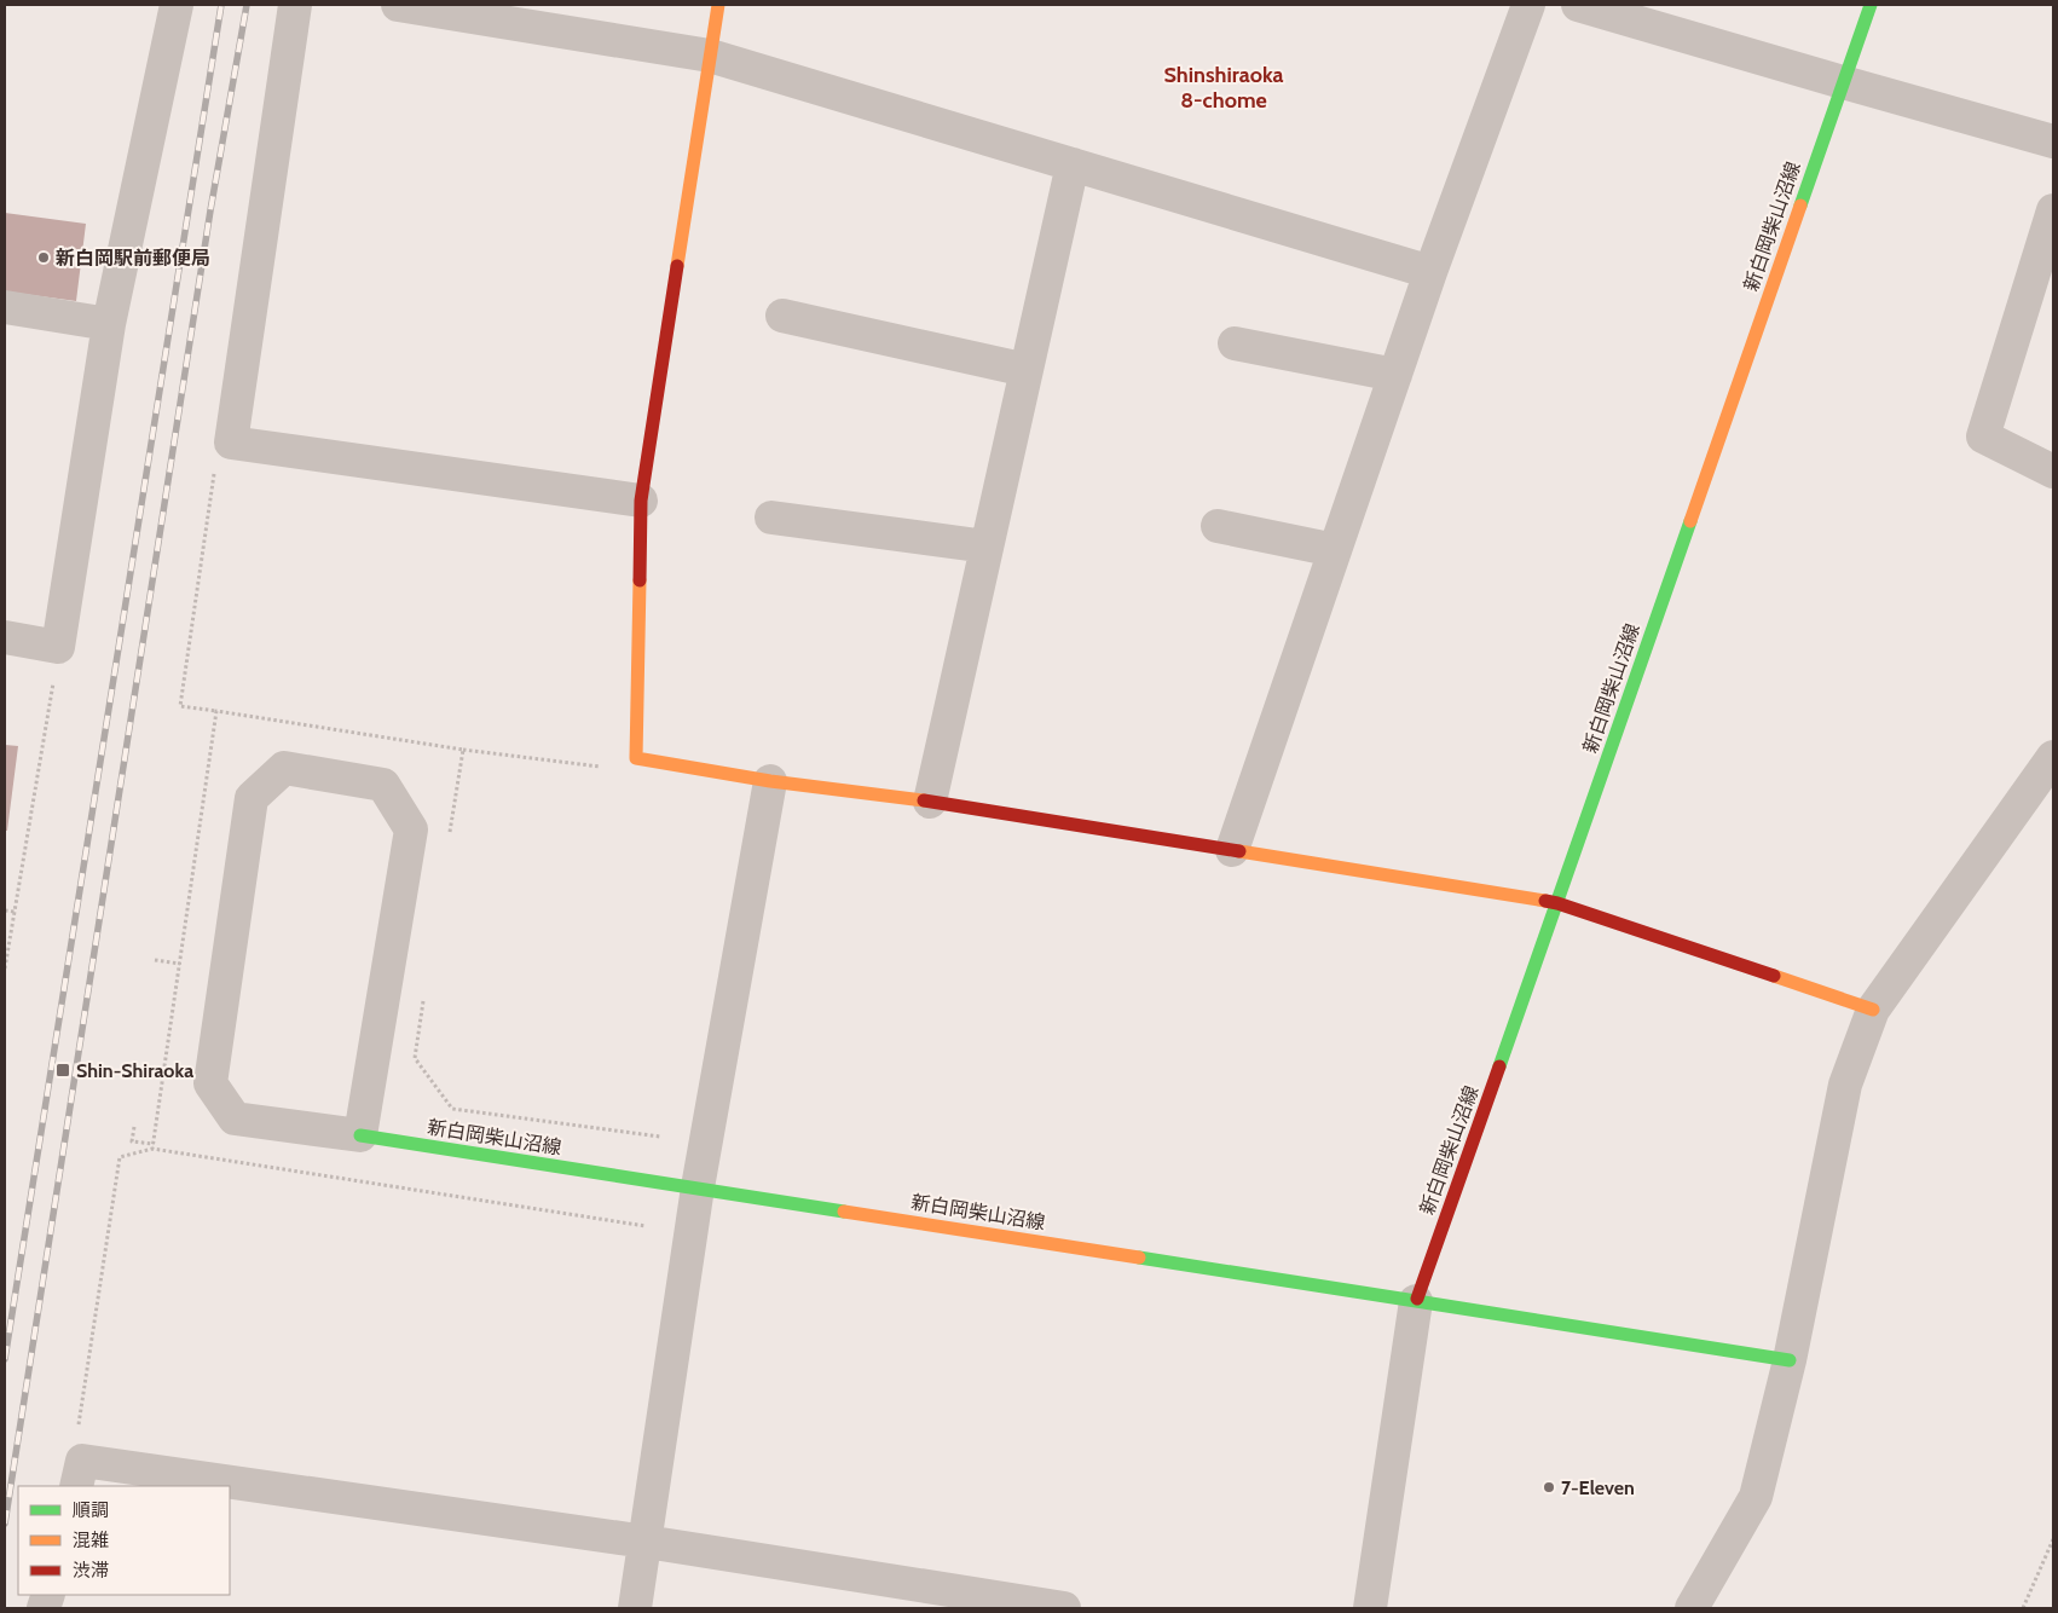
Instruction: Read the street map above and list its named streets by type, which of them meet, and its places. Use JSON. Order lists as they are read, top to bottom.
{
  "streets": {
    "street": ["新白岡柴山沼線"]
  },
  "districts": ["Shinshiraoka 8-chome"],
  "places": {
    "other": ["新白岡駅前郵便局", "7-Eleven"],
    "transit": ["Shin-Shiraoka"]
  },
  "legend": ["順調", "混雑", "渋滞"]
}
